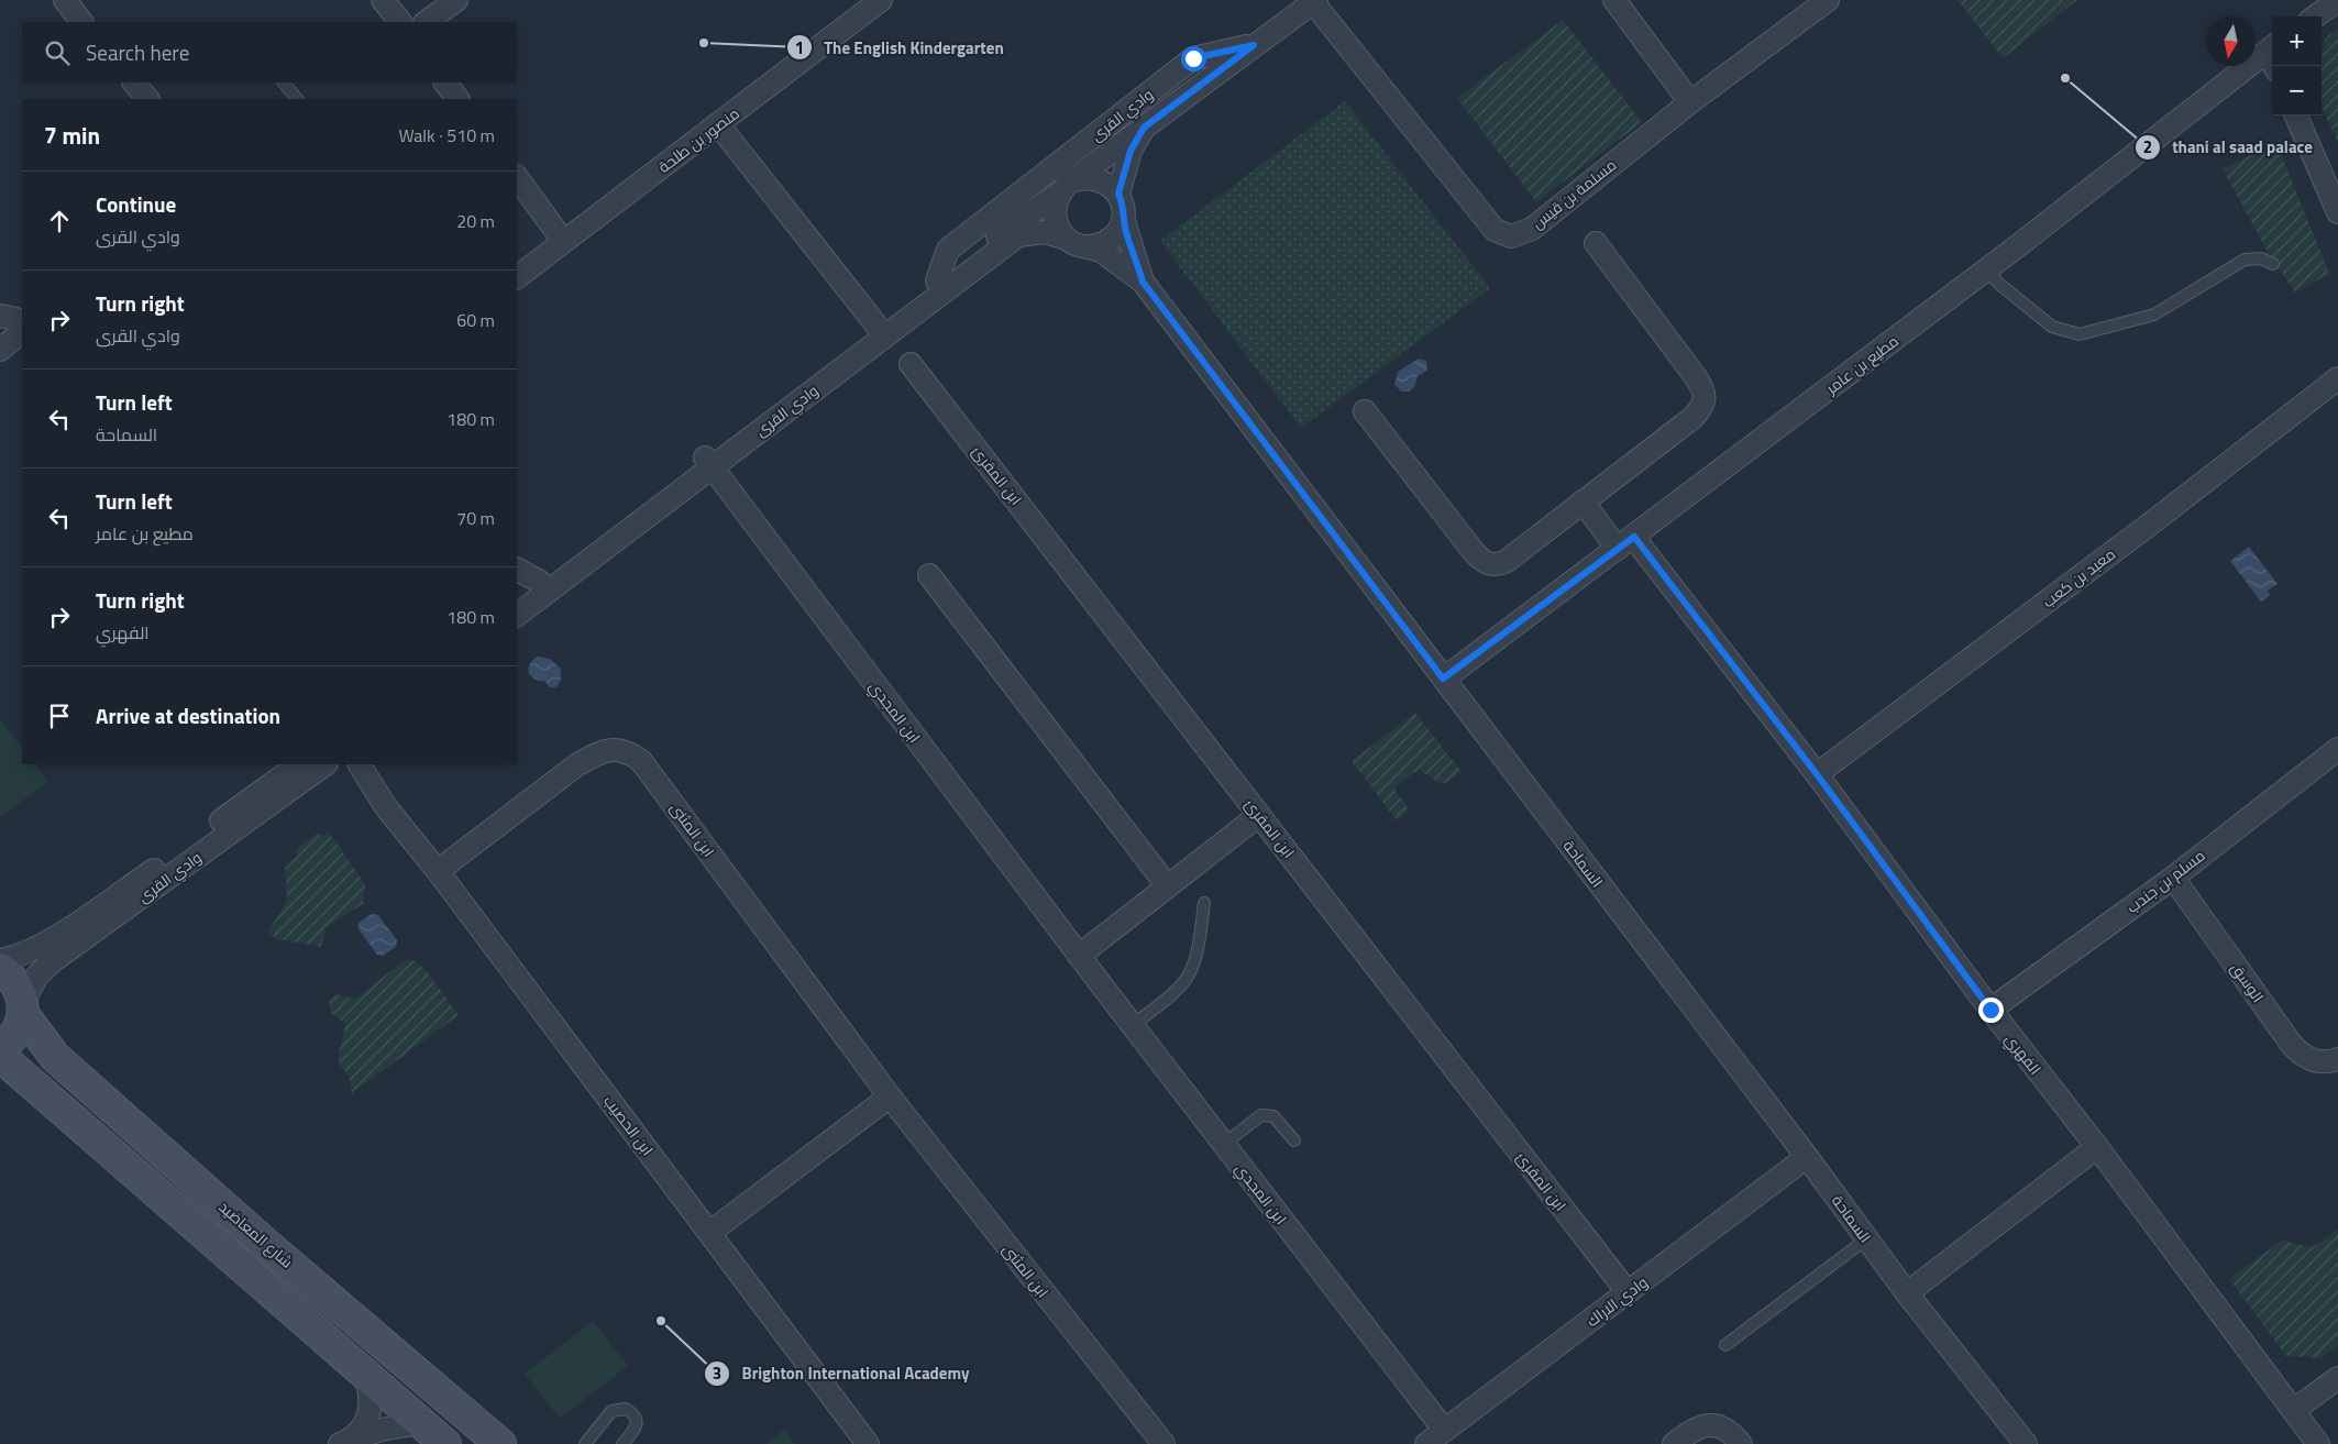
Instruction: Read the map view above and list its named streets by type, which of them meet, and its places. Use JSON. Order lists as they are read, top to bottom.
{
  "streets": {
    "street": [
      "وادي القرى",
      "منصور بن طلحة",
      "مسلمة بن قيس",
      "مطيع بن عامر",
      "ابن المقرئ",
      "معبد بن كعب",
      "ابن المجدي",
      "ابن المثنى",
      "السماحة",
      "مسلم بن جندب",
      "الوسق",
      "الفهري",
      "ابن الحصيب",
      "شارع المعاضيد",
      "وادي الاراك"
    ]
  },
  "crossings": [
    ["وادي القرى", "مسلمة بن قيس"],
    ["وادي القرى", "ابن المجدي"],
    ["وادي القرى", "السماحة"],
    ["وادي القرى", "ابن الحصيب"],
    ["وادي القرى", "شارع المعاضيد"],
    ["مطيع بن عامر", "السماحة"],
    ["مطيع بن عامر", "الفهري"],
    ["ابن المقرئ", "وادي الاراك"],
    ["معبد بن كعب", "الفهري"],
    ["ابن المجدي", "وادي الاراك"],
    ["ابن المثنى", "ابن الحصيب"],
    ["السماحة", "وادي الاراك"],
    ["مسلم بن جندب", "الوسق"],
    ["مسلم بن جندب", "الفهري"]
  ],
  "places": ["The English Kindergarten", "thani al saad palace", "Brighton International Academy"],
  "north": "bottom",
  "page": {
    "map_buttons": ["+", "−"],
    "search": "Search here",
    "heading": ["7 min", "Walk · 510 m"],
    "list": [
      ["Continue", "وادي القرى", "20 m"],
      ["Turn right", "وادي القرى", "60 m"],
      ["Turn left", "السماحة", "180 m"],
      ["Turn left", "مطيع بن عامر", "70 m"],
      ["Turn right", "الفهري", "180 m"],
      "Arrive at destination"
    ]
  }
}
